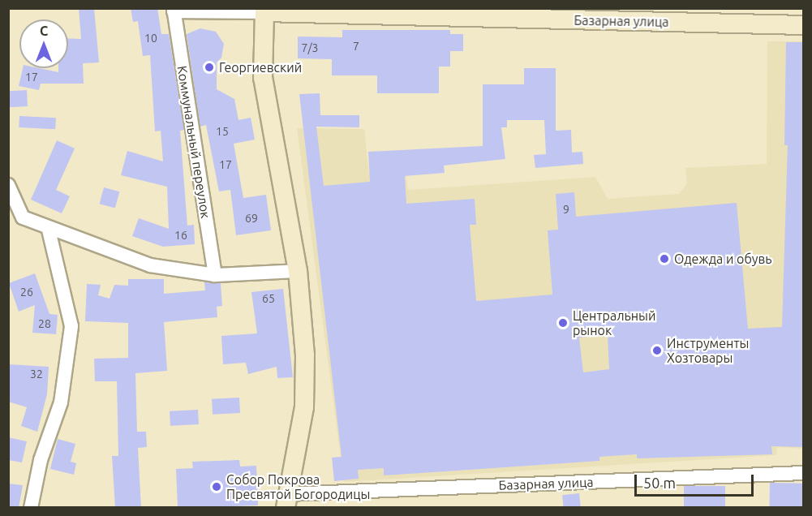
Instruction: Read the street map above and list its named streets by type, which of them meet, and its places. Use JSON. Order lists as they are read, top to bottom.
{
  "streets": {
    "main road": ["Базарная улица"],
    "street": ["Коммунальный переулок"]
  },
  "crossings": [
    ["Базарная улица", "Коммунальный переулок"]
  ],
  "places": [
    "Георгиевский",
    "Одежда и обувь",
    "Центральный рынок",
    "Инструменты Хозтовары",
    "Собор Покрова Пресвятой Богородицы"
  ],
  "house_numbers": [
    "10",
    "7",
    "7/3",
    "17",
    "15",
    "17",
    "9",
    "69",
    "16",
    "26",
    "65",
    "28",
    "32"
  ],
  "scale_bar": "50 m",
  "north": "top"
}
